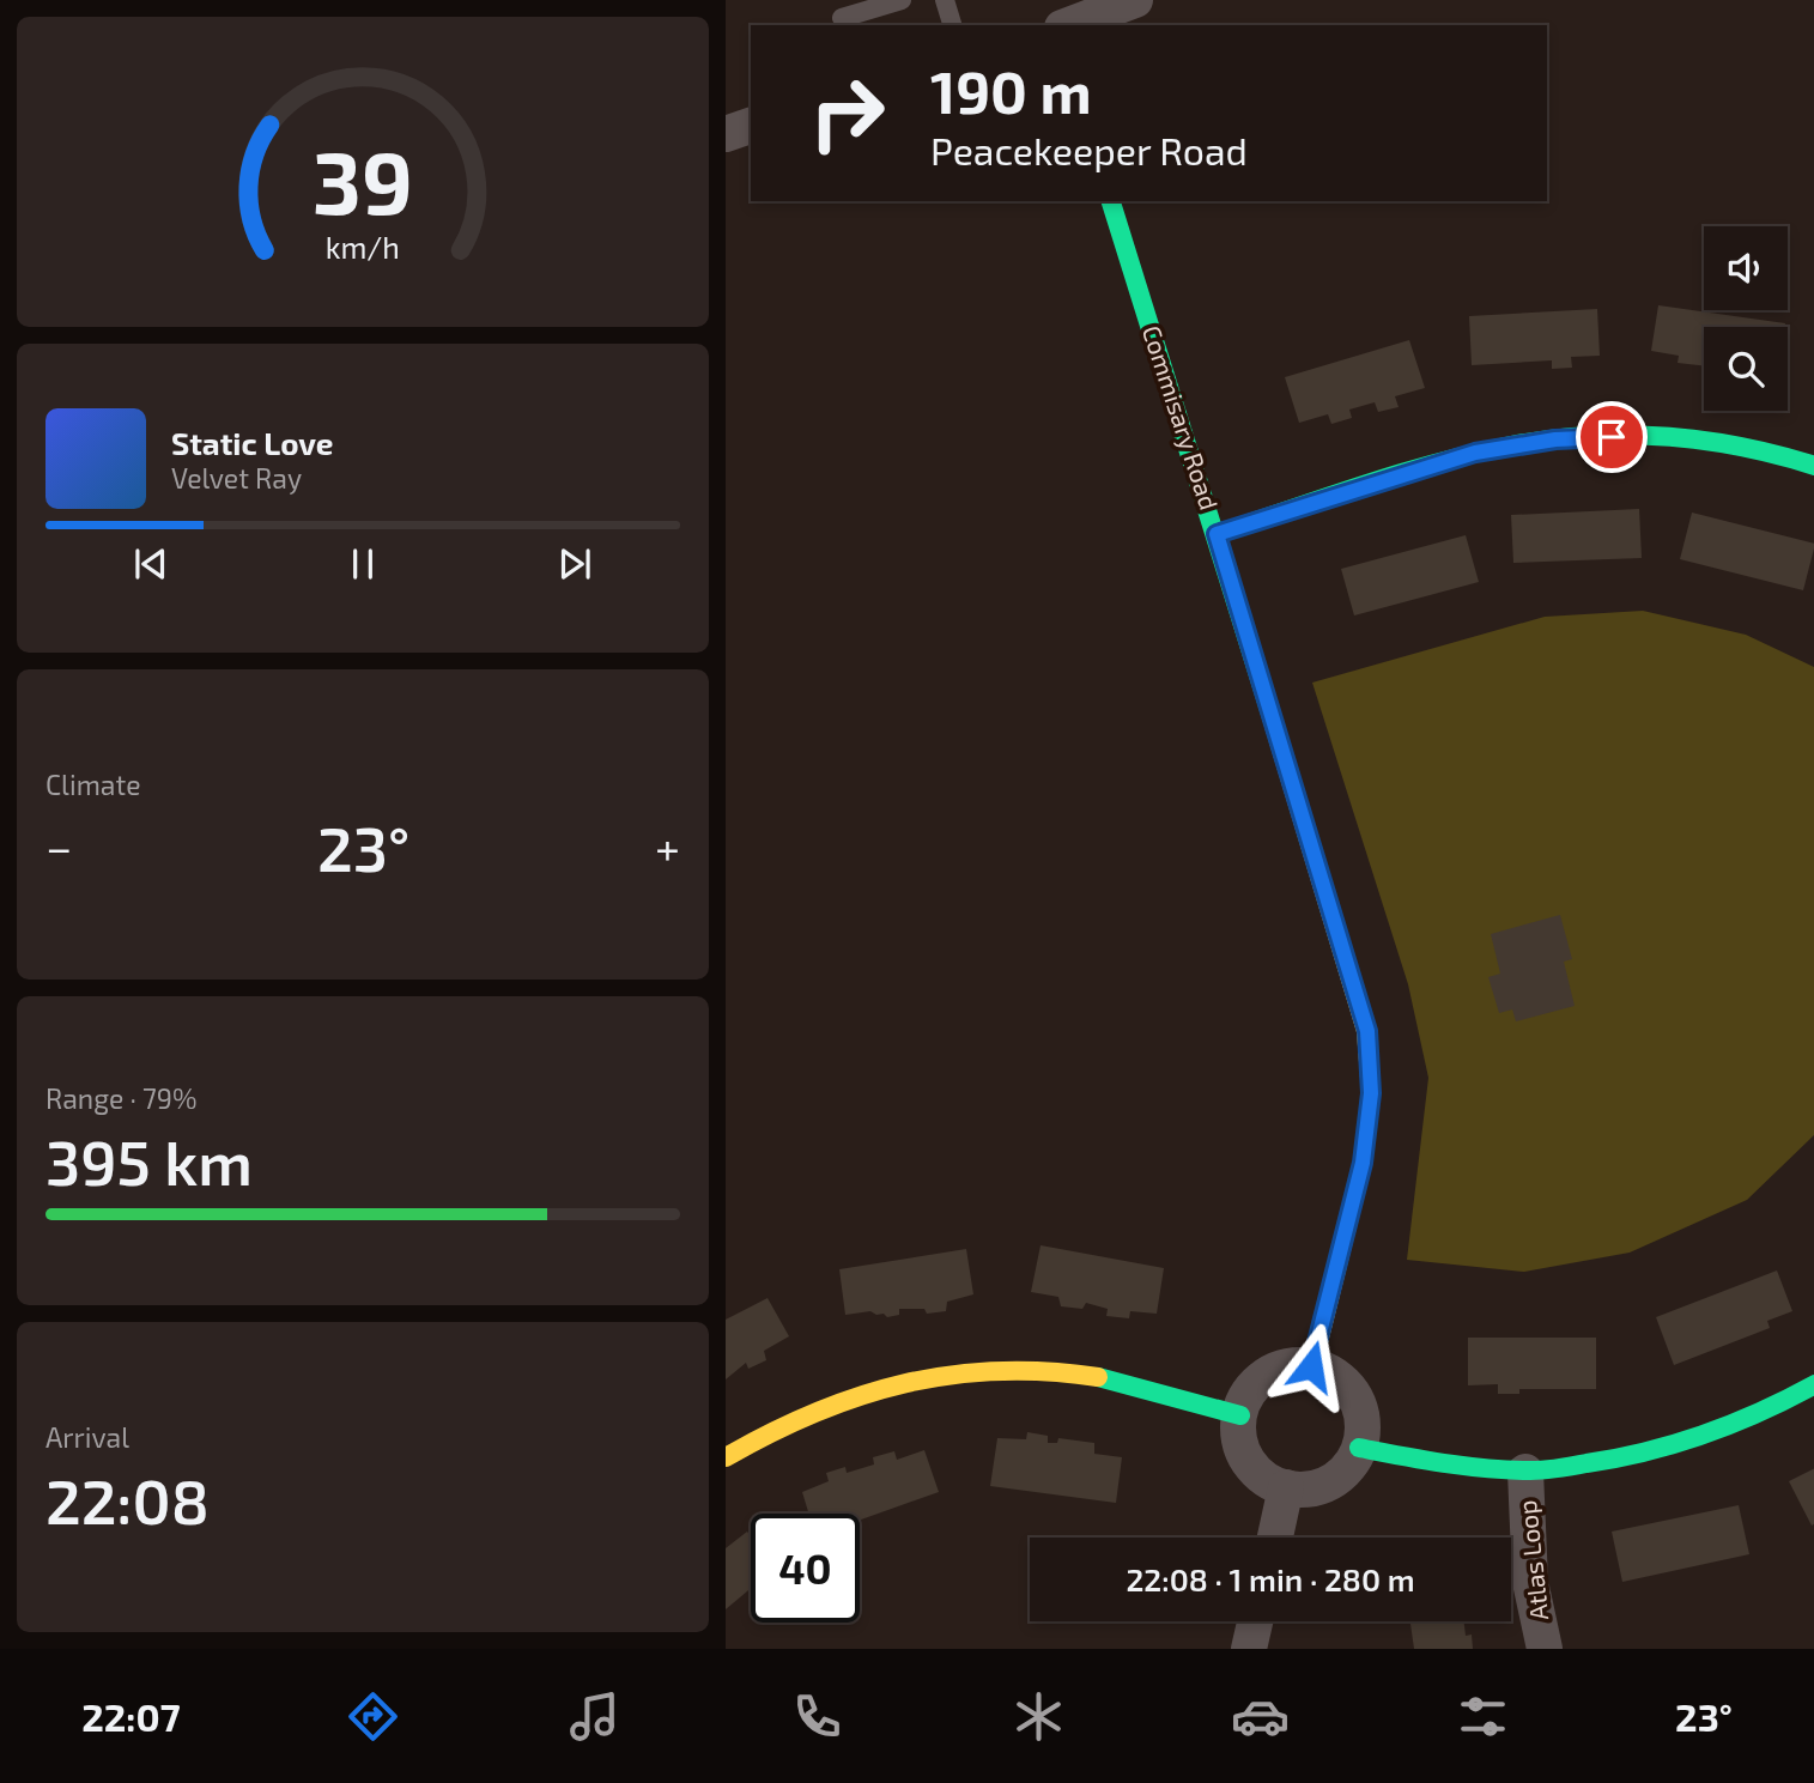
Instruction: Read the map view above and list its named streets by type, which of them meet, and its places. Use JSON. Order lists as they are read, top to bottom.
{
  "streets": {
    "street": ["Commisary Road", "Atlas Loop"]
  },
  "page": {
    "turn": ["190 m", "Peacekeeper Road"],
    "song": ["Static Love", "Velvet Ray"],
    "tile": [
      "Climate",
      ["Range · 79%", "395 km"],
      ["Arrival", "22:08"]
    ],
    "heat": ["−", "23°", "+"],
    "limit": "40",
    "trip": "22:08 · 1 min · 280 m",
    "tabs": ["22:07", "23°"],
    "gauge": ["39", "km/h"]
  }
}
